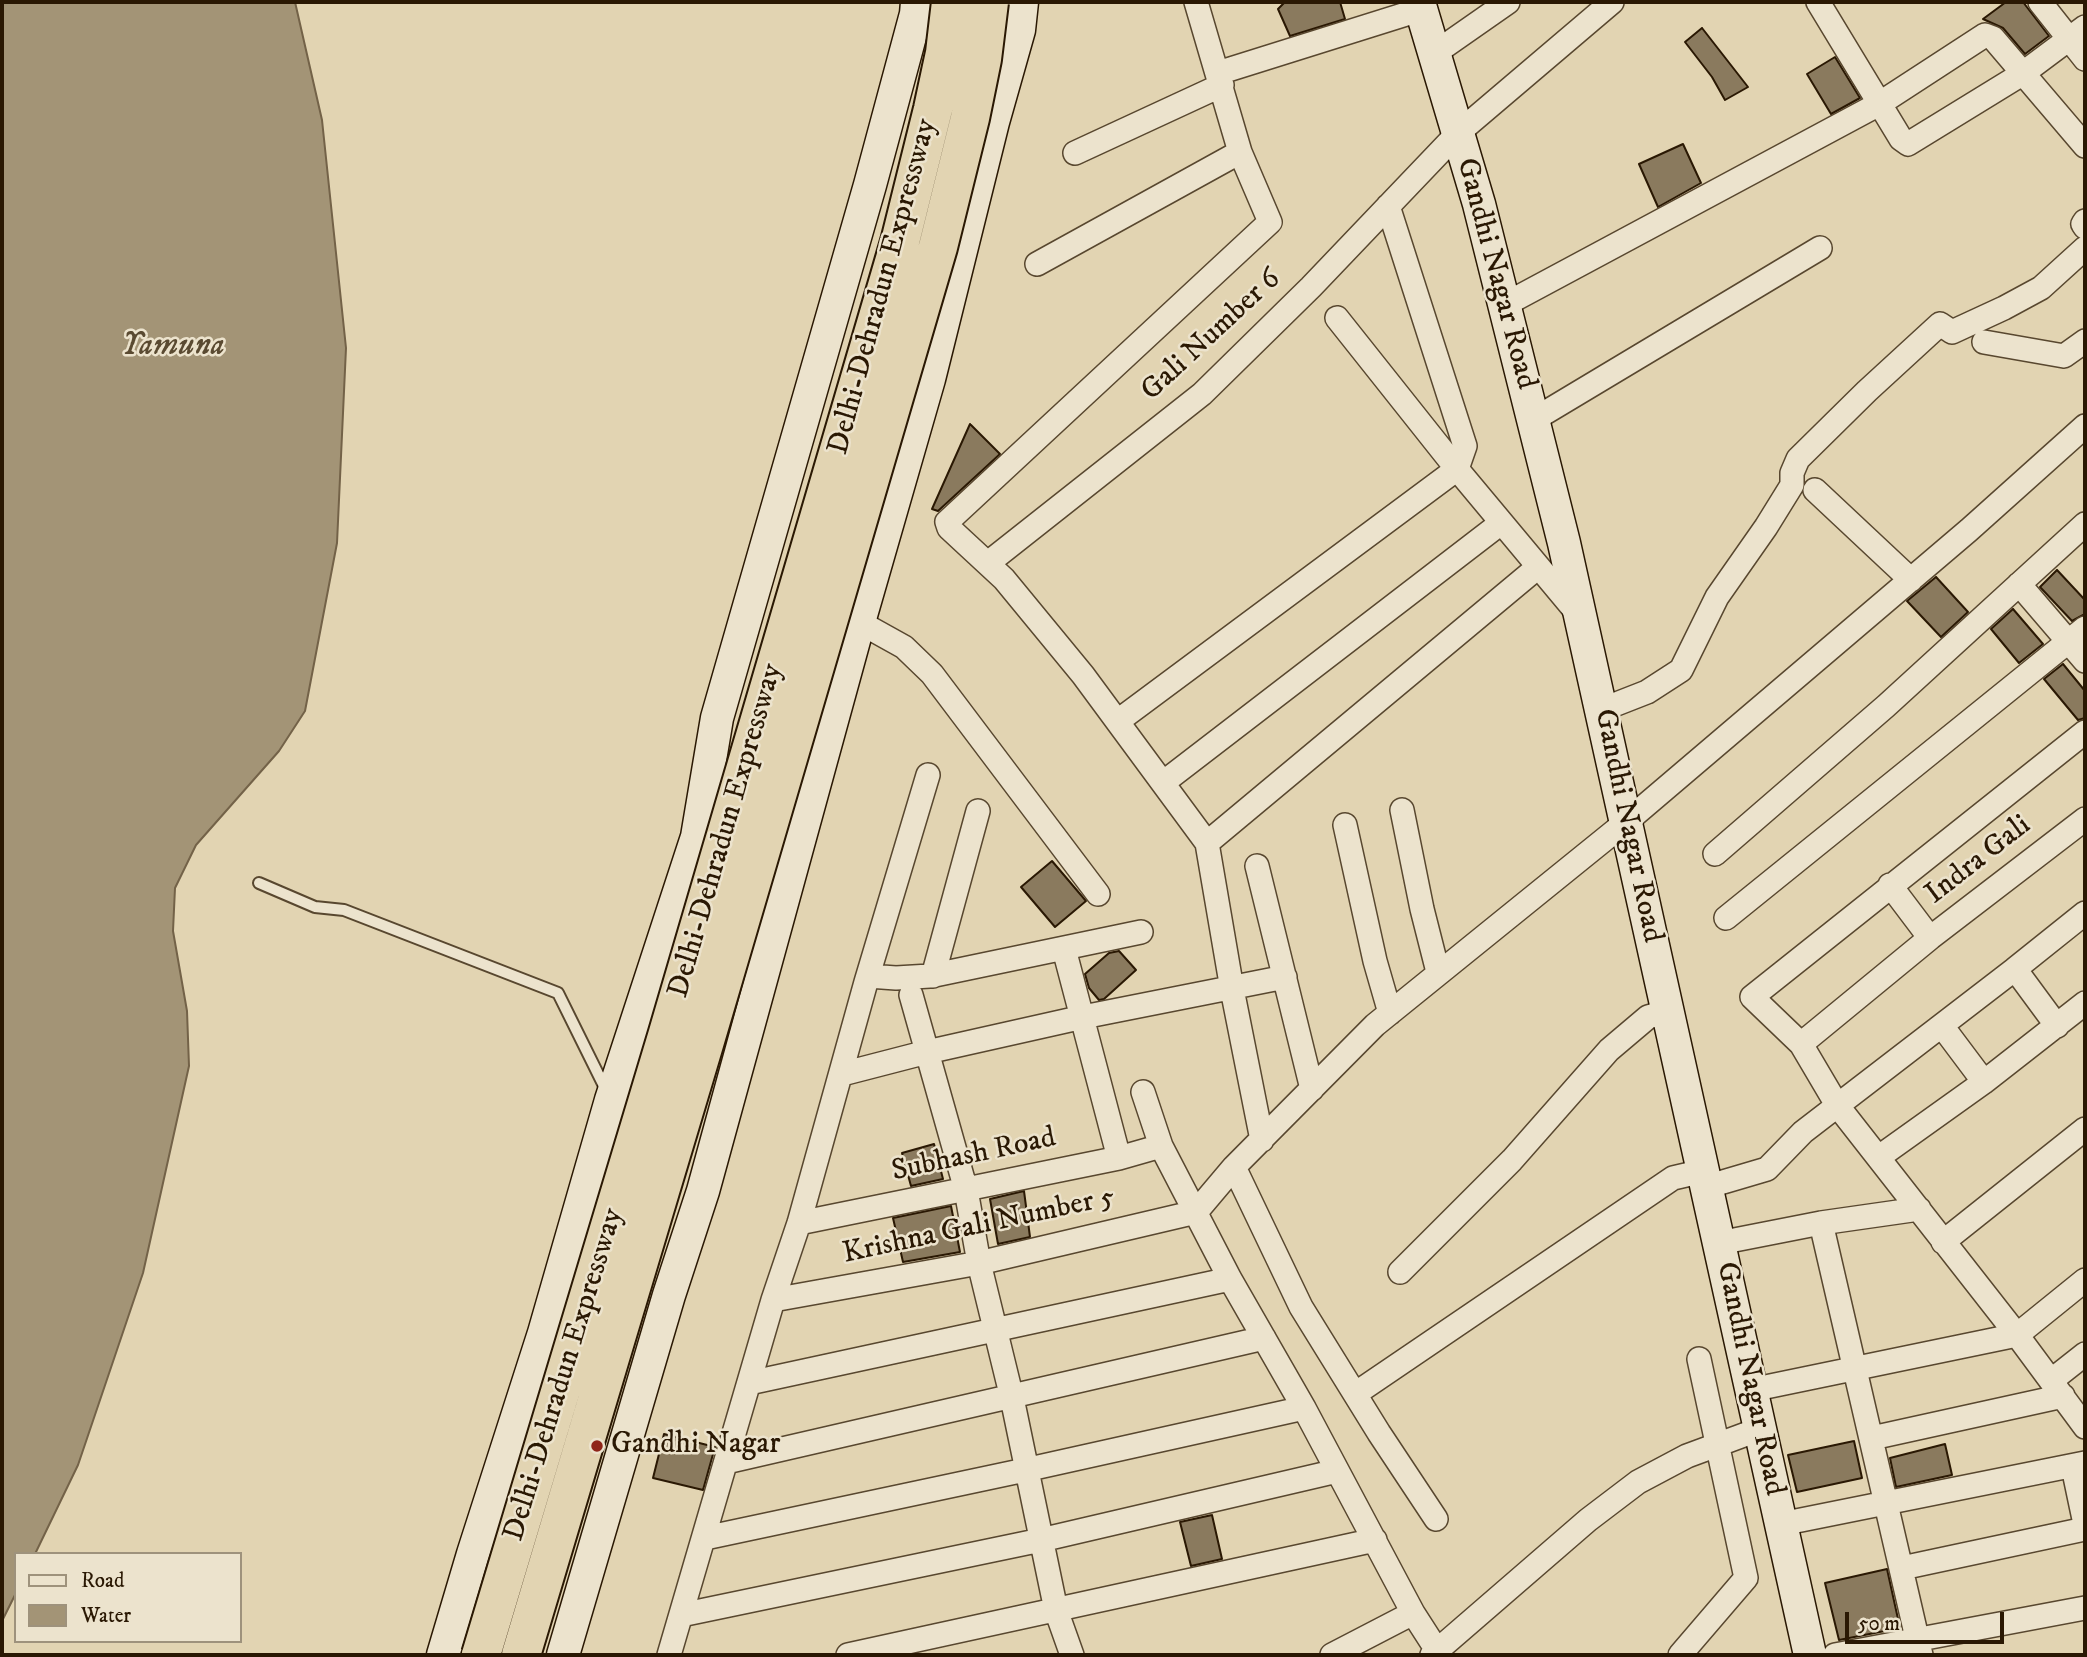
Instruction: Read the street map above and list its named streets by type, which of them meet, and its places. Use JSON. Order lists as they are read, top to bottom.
{
  "streets": {
    "highway": ["Delhi-Dehradun Expressway"],
    "street": [
      "Gandhi Nagar Road",
      "Gali Number 6",
      "Indra Gali",
      "Subhash Road",
      "Krishna Gali Number 5"
    ]
  },
  "crossings": [
    ["Gandhi Nagar Road", "Gali Number 6"]
  ],
  "water": ["Yamuna"],
  "places": ["Gandhi Nagar"],
  "legend": ["Road", "Water"],
  "scale_bar": "50 m"
}
